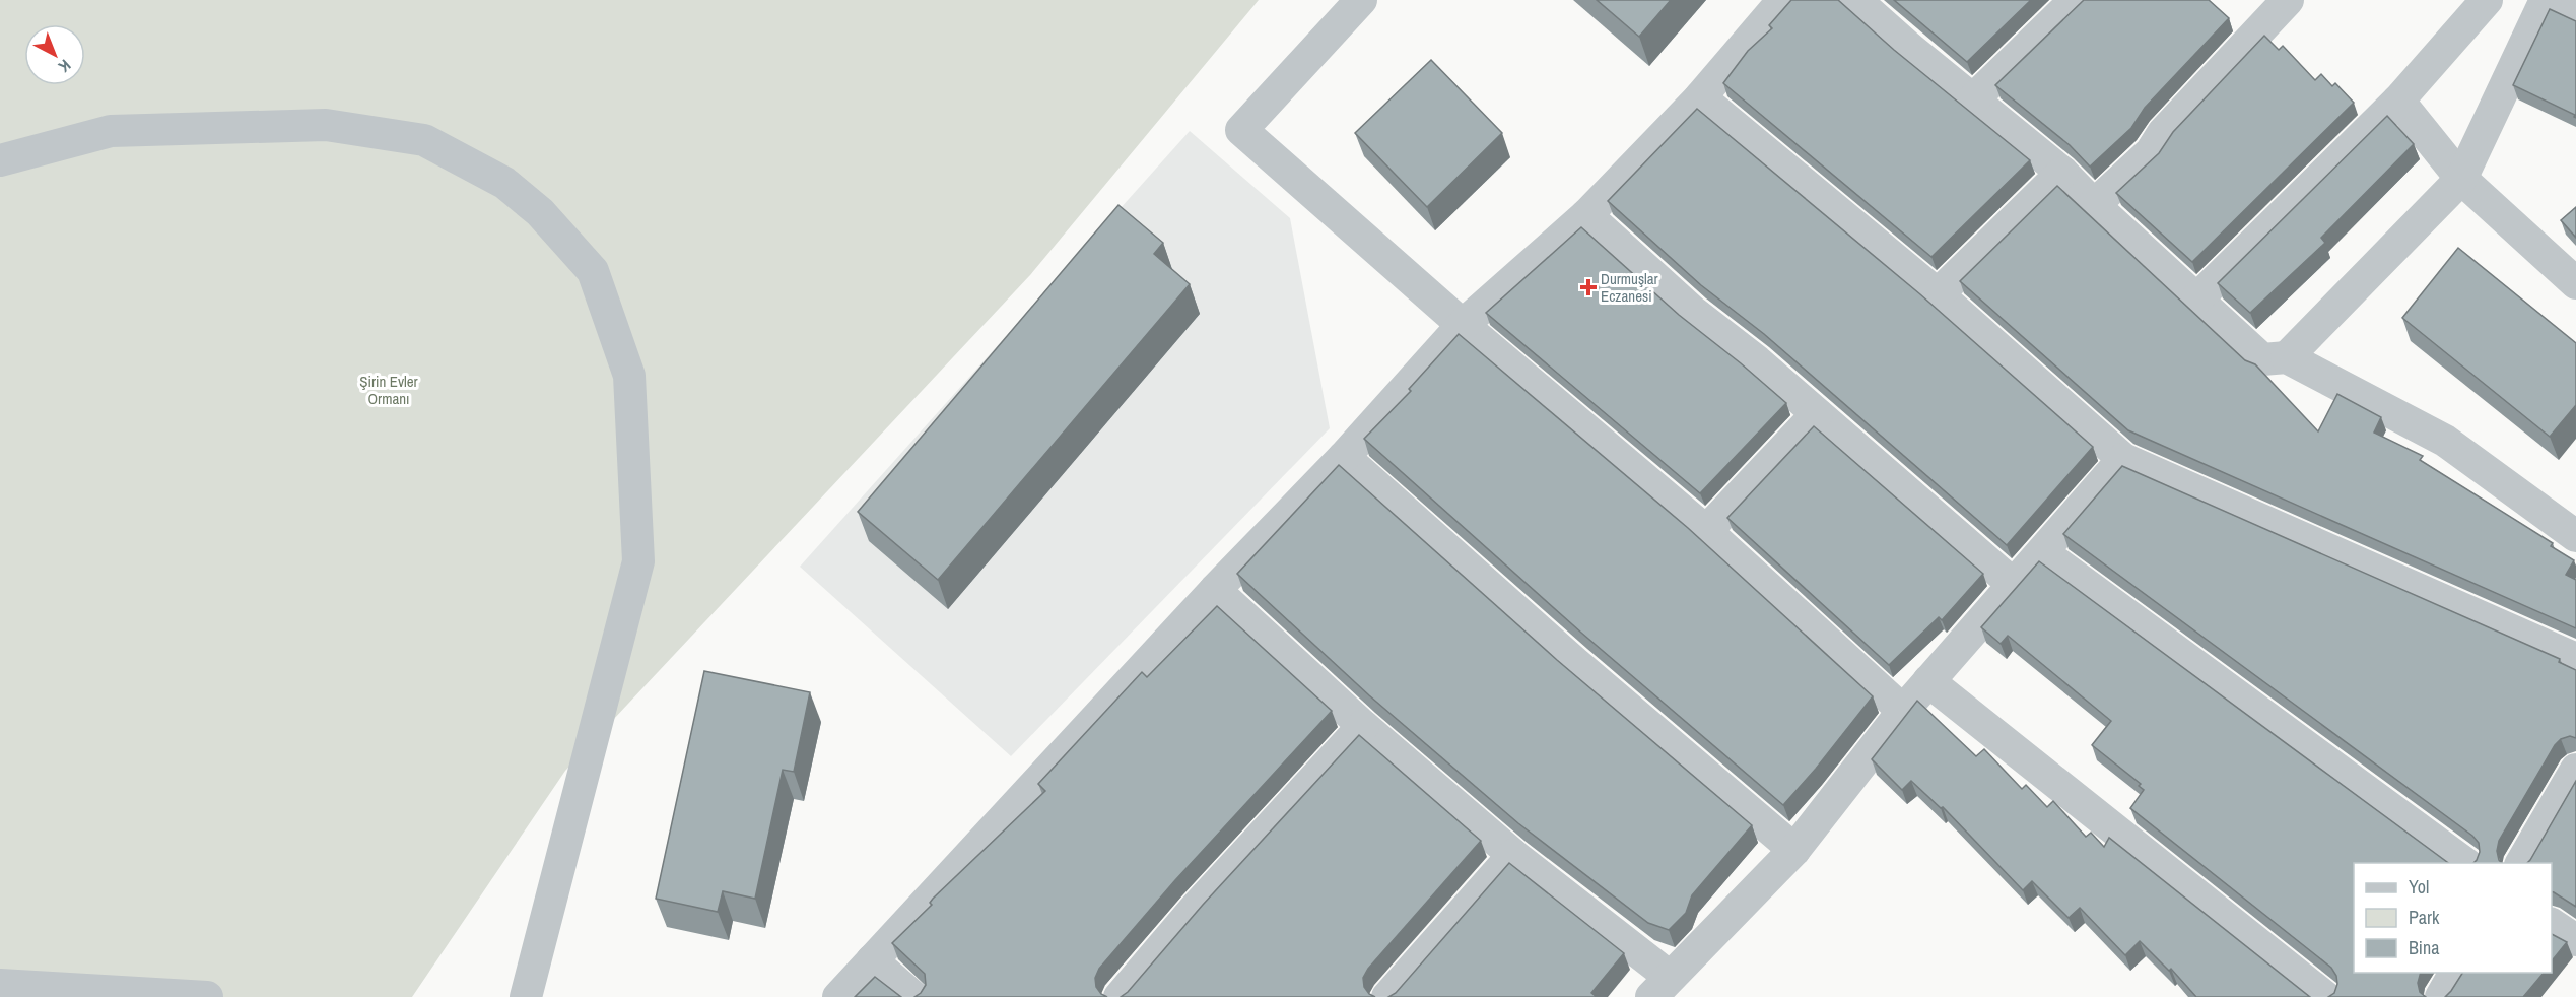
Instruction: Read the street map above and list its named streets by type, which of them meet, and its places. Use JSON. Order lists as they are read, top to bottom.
{
  "parks": ["Şirin Evler Ormanı"],
  "places": {
    "health": ["Durmuşlar Eczanesi"]
  },
  "legend": ["Yol", "Park", "Bina"],
  "north": "bottom right"
}
